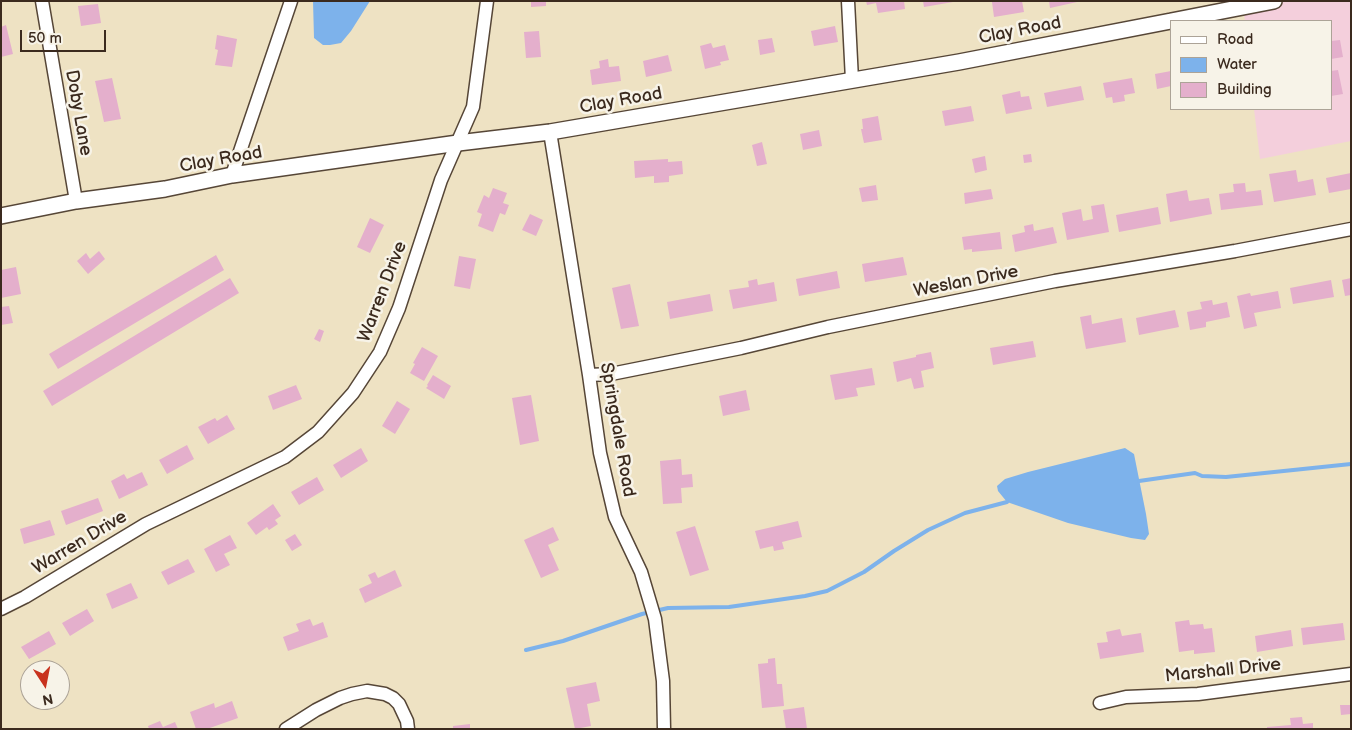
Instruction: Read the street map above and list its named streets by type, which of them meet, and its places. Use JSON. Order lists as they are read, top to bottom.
{
  "streets": {
    "street": [
      "Clay Road",
      "Doby Lane",
      "Weslan Drive",
      "Warren Drive",
      "Springdale Road",
      "Marshall Drive"
    ]
  },
  "crossings": [
    ["Clay Road", "Doby Lane"],
    ["Clay Road", "Warren Drive"],
    ["Clay Road", "Springdale Road"],
    ["Weslan Drive", "Springdale Road"]
  ],
  "legend": ["Road", "Water", "Building"],
  "scale_bar": "50 m",
  "north": "bottom"
}
